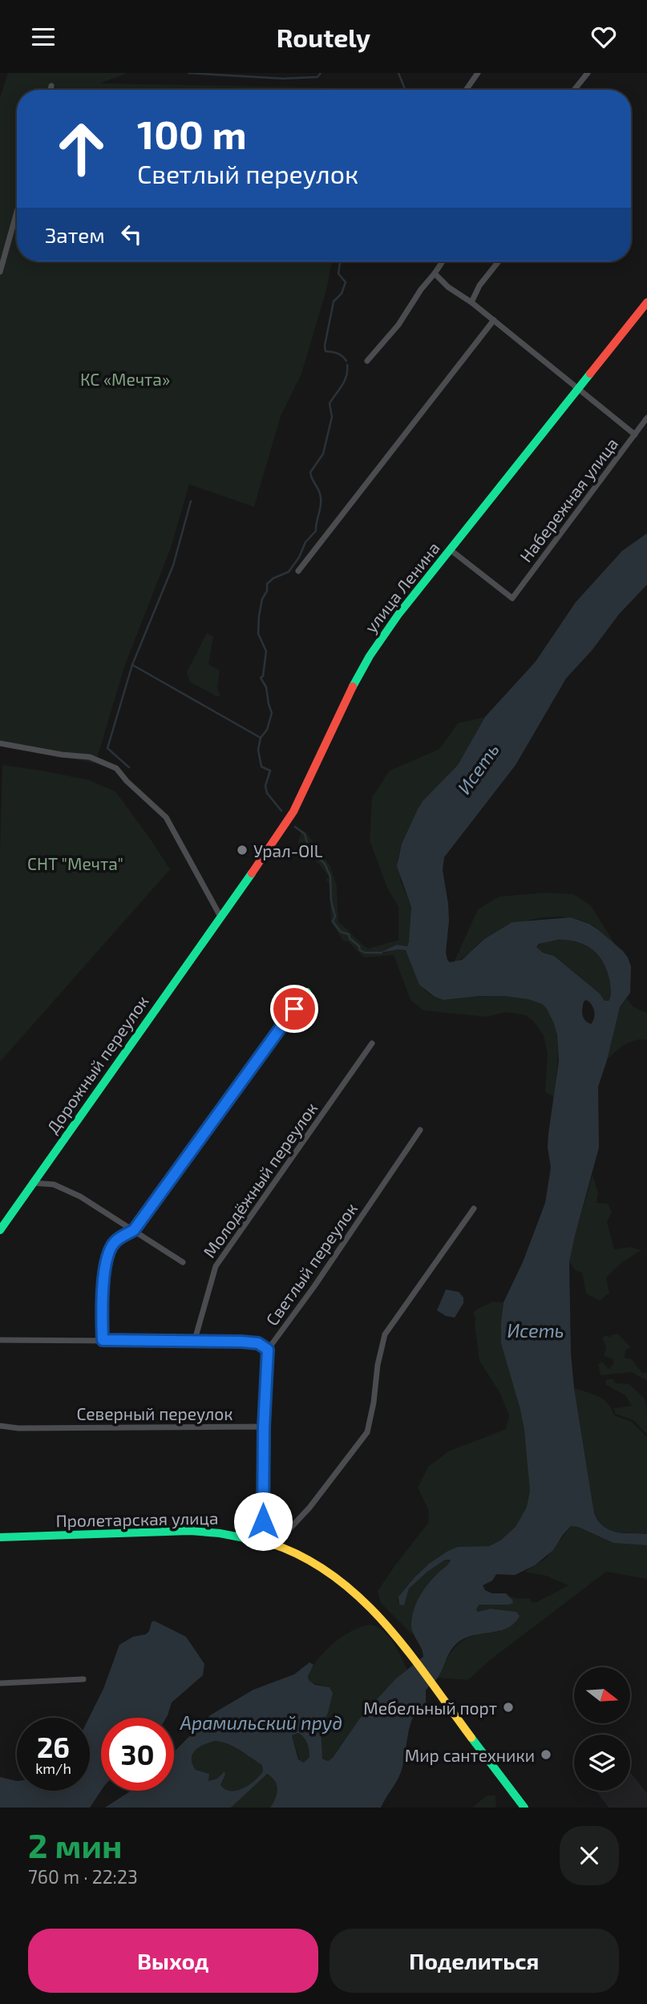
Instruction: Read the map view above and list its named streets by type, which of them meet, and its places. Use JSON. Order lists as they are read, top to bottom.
{
  "streets": {
    "main road": ["улица Ленина", "Дорожный переулок", "Пролетарская улица"],
    "street": [
      "Набережная улица",
      "Молодёжный переулок",
      "Светлый переулок",
      "Северный переулок"
    ]
  },
  "crossings": [
    ["Набережная улица", "улица Ленина"],
    ["улица Ленина", "Дорожный переулок"],
    ["Светлый переулок", "Северный переулок"]
  ],
  "water": ["Исеть", "Арамильский пруд"],
  "parks": ["КС «Мечта»", "СНТ \"Мечта\""],
  "places": ["Урал-OIL", "Мебельный порт", "Мир сантехники"],
  "north": "right",
  "page": {
    "header": "Routely",
    "turn": ["100 m", "Светлый переулок"],
    "then": "Затем",
    "speed": "26 km/h",
    "limit": "30",
    "heading": ["2 мин", "760 m · 22:23"],
    "buttons": ["Выход", "Поделиться"]
  }
}
